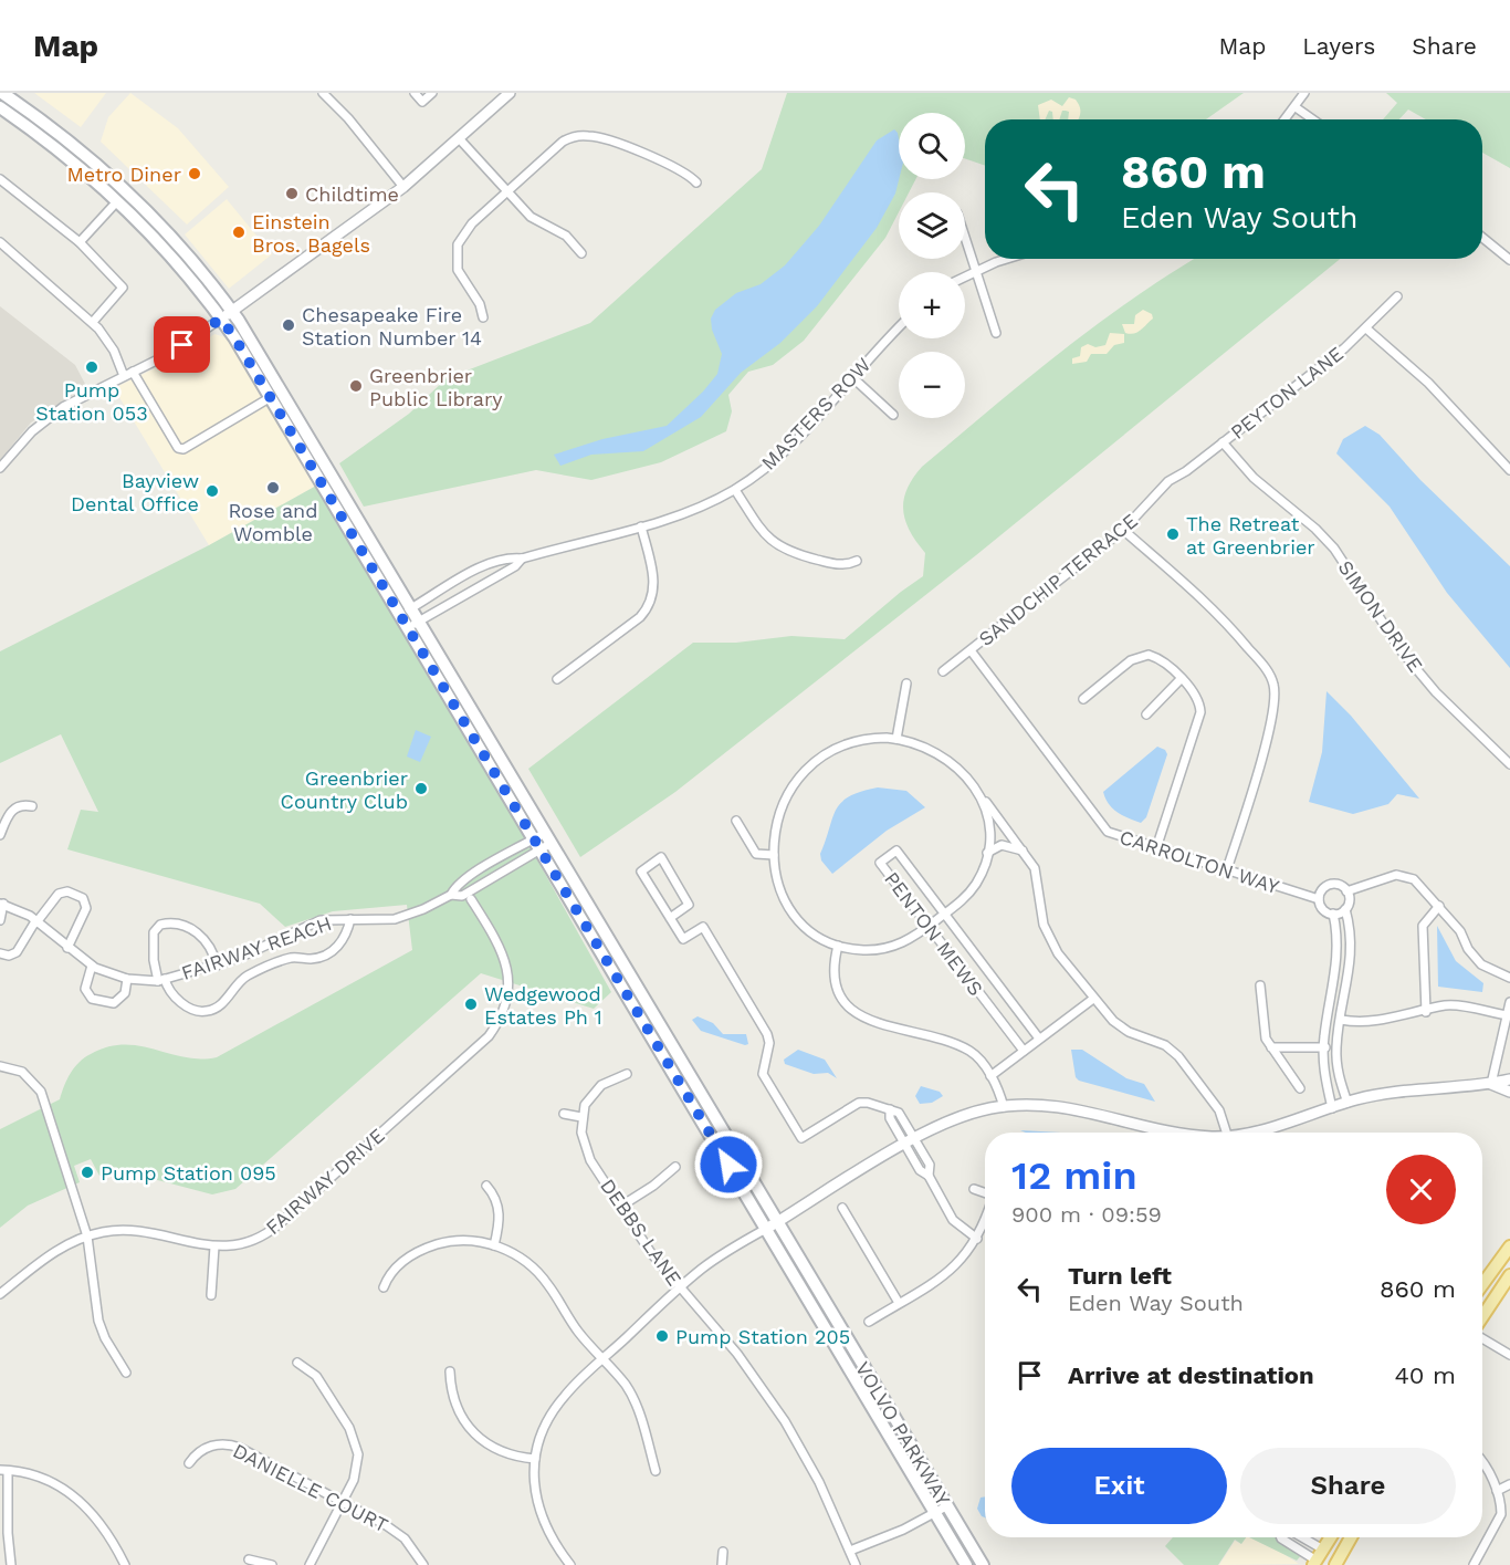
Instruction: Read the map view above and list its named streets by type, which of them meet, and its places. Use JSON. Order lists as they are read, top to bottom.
{
  "streets": {
    "main road": ["VOLVO PARKWAY"],
    "street": [
      "PEYTON LANE",
      "MASTERS ROW",
      "SANDCHIP TERRACE",
      "SIMON DRIVE",
      "CARROLTON WAY",
      "PENTON MEWS",
      "FAIRWAY REACH",
      "FAIRWAY DRIVE",
      "DEBBS LANE",
      "DANIELLE COURT"
    ]
  },
  "crossings": [
    ["PEYTON LANE", "SANDCHIP TERRACE"],
    ["PEYTON LANE", "SIMON DRIVE"],
    ["MASTERS ROW", "VOLVO PARKWAY"],
    ["SANDCHIP TERRACE", "CARROLTON WAY"],
    ["FAIRWAY REACH", "VOLVO PARKWAY"]
  ],
  "places": [
    "Metro Diner",
    "Childtime",
    "Einstein Bros. Bagels",
    "Chesapeake Fire Station Number 14",
    "Pump Station 053",
    "Greenbrier Public Library",
    "Rose and Womble",
    "Bayview Dental Office",
    "The Retreat at Greenbrier",
    "Greenbrier Country Club",
    "Wedgewood Estates Ph 1",
    "Pump Station 095",
    "Pump Station 205"
  ],
  "page": {
    "header": "Map",
    "nav": ["Map", "Layers", "Share"],
    "map_buttons": ["+", "−"],
    "turn": ["860 m", "Eden Way South"],
    "heading": ["12 min", "900 m · 09:59"],
    "list": [
      {
        "name": "Turn left",
        "note": "Eden Way South",
        "value": "860 m"
      },
      {
        "name": "Arrive at destination",
        "value": "40 m"
      }
    ],
    "buttons": ["Exit", "Share"]
  }
}
